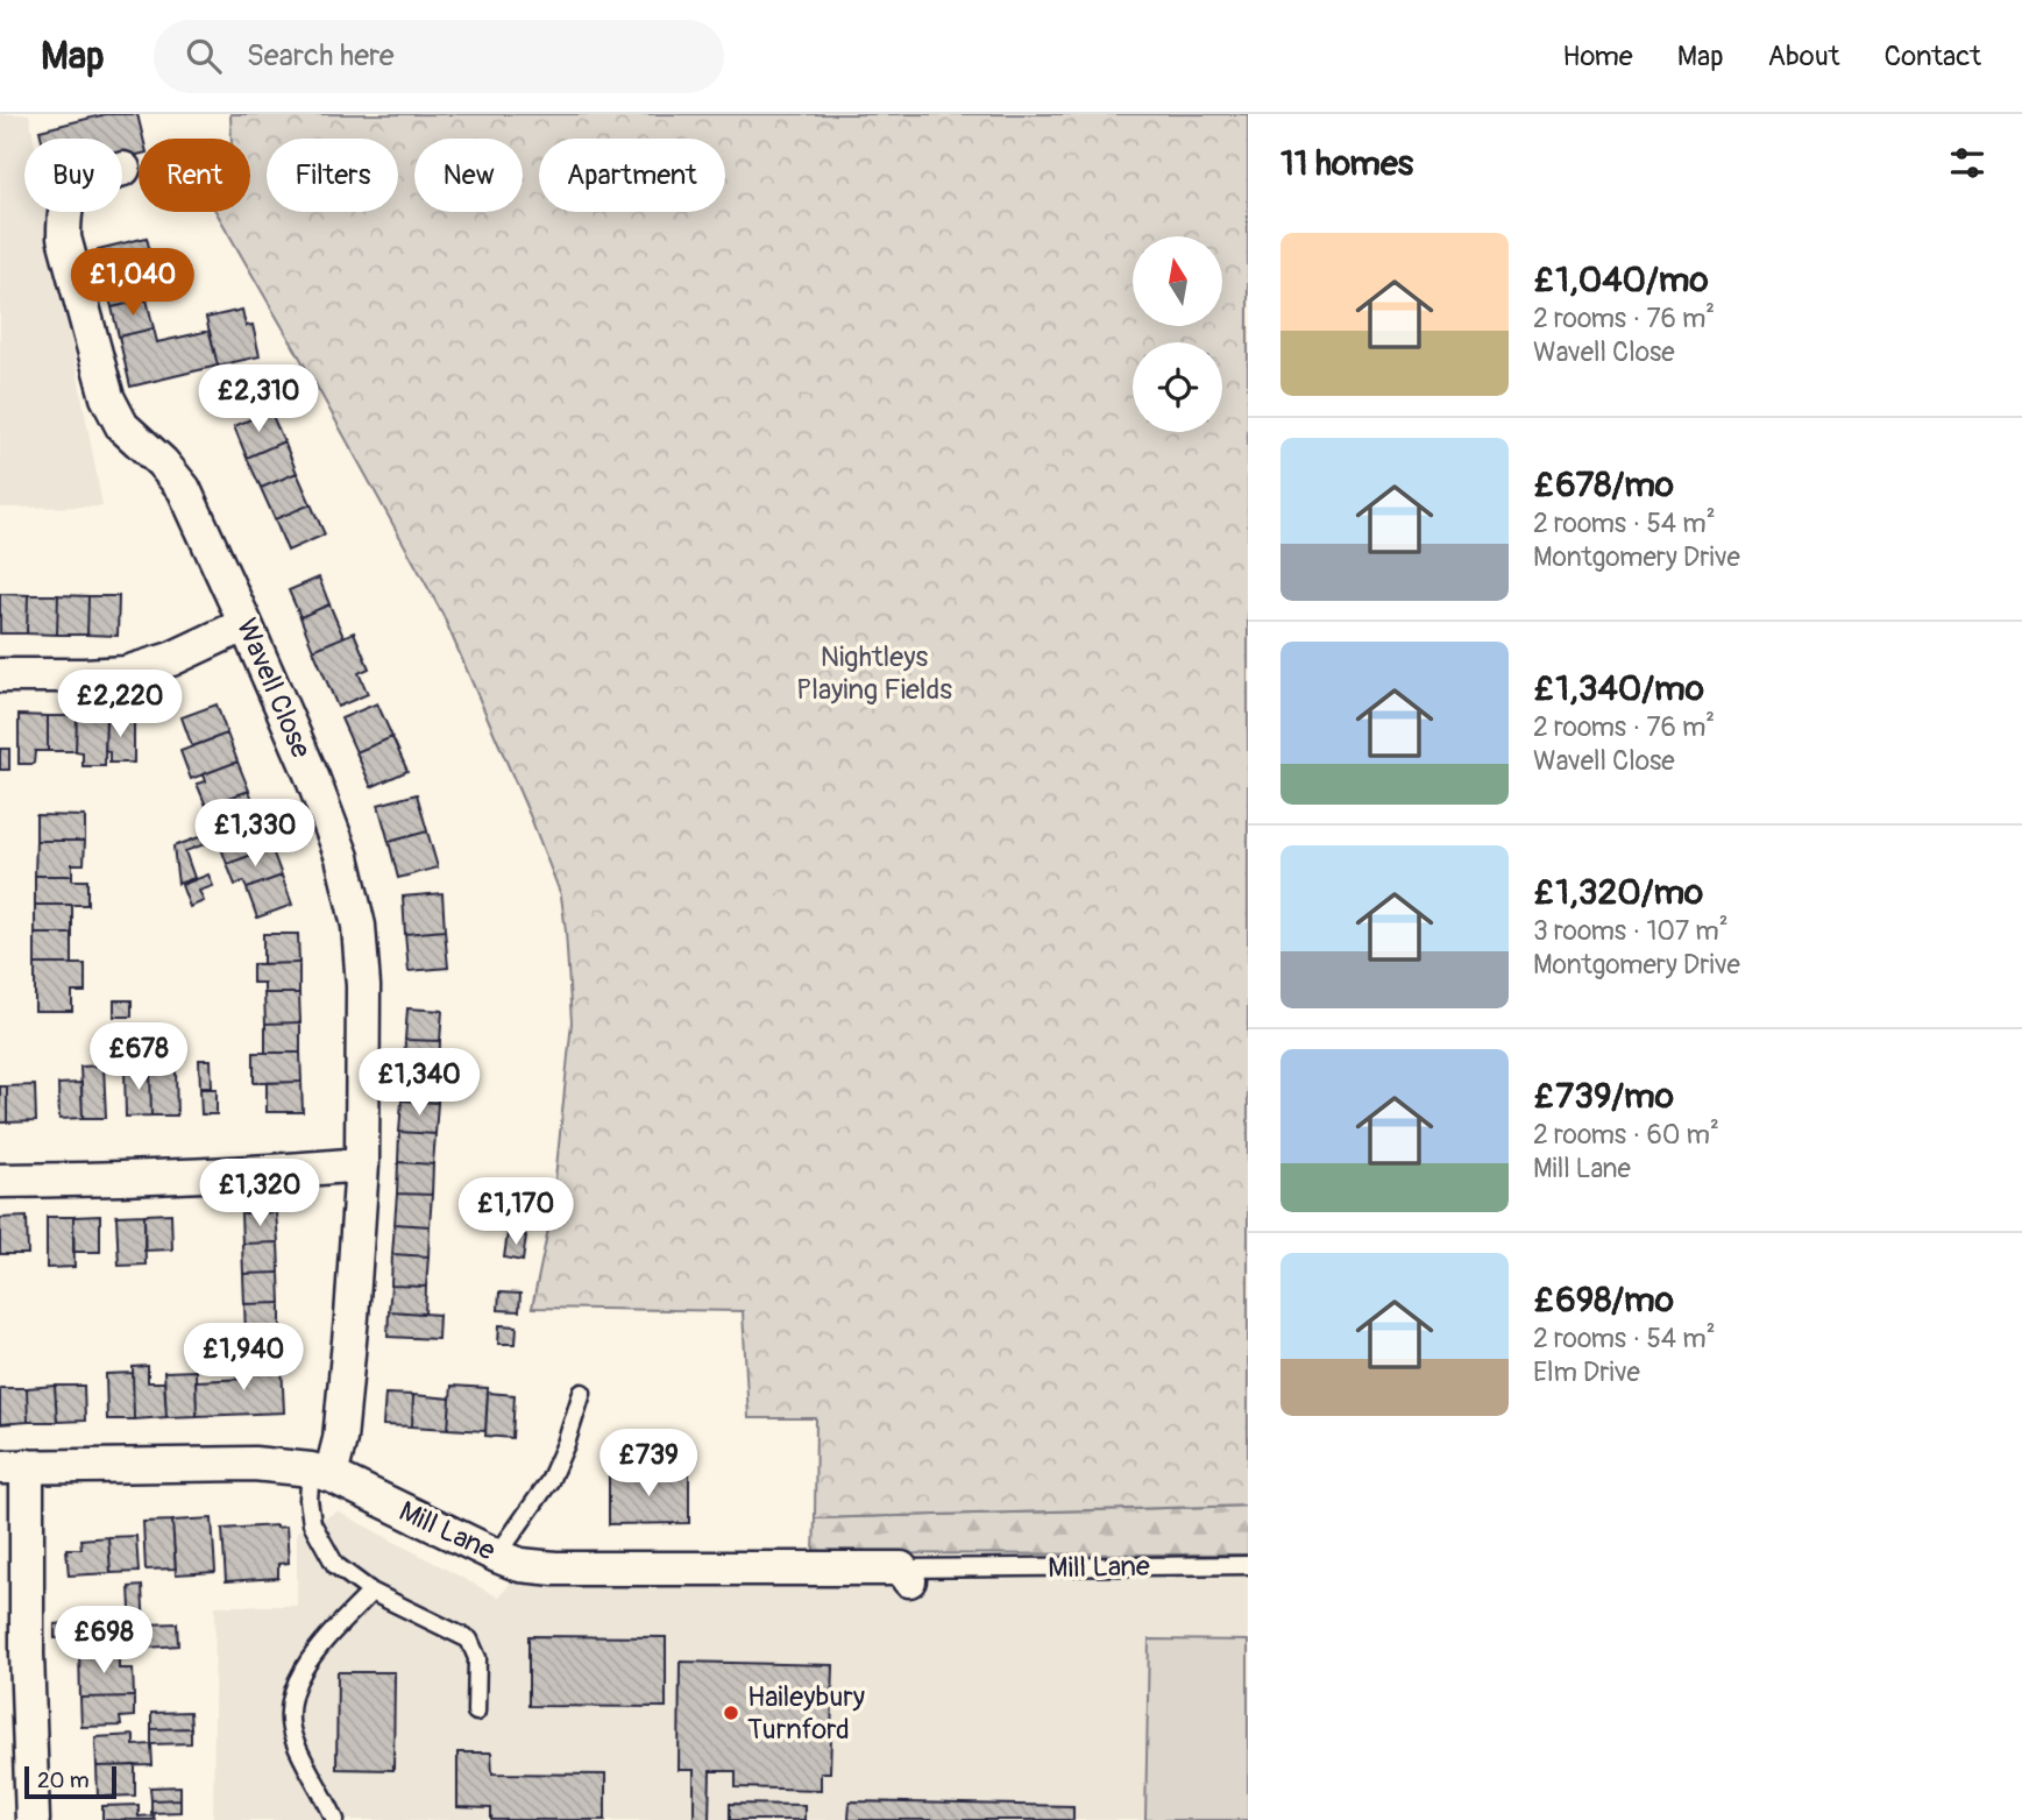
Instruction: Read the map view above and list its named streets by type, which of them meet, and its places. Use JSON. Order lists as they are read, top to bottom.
{
  "streets": {
    "street": ["Wavell Close", "Mill Lane"]
  },
  "crossings": [
    ["Wavell Close", "Mill Lane"]
  ],
  "parks": ["Nightleys Playing Fields"],
  "places": ["Haileybury Turnford"],
  "scale_bar": "20 m",
  "north": "top",
  "page": {
    "header": "Map",
    "search": "Search here",
    "nav": [
      "Home",
      "Map",
      "About",
      "Contact"
    ],
    "heading": "11 homes",
    "chip": [
      "Buy",
      "Rent",
      "Filters",
      "New",
      "Apartment"
    ],
    "list": [
      {
        "name": "£1,040/mo",
        "note": "2 rooms · 76 m² · Wavell Close"
      },
      {
        "name": "£678/mo",
        "note": "2 rooms · 54 m² · Montgomery Drive"
      },
      {
        "name": "£1,340/mo",
        "note": "2 rooms · 76 m² · Wavell Close"
      },
      {
        "name": "£1,320/mo",
        "note": "3 rooms · 107 m² · Montgomery Drive"
      },
      {
        "name": "£739/mo",
        "note": "2 rooms · 60 m² · Mill Lane"
      },
      {
        "name": "£698/mo",
        "note": "2 rooms · 54 m² · Elm Drive"
      }
    ],
    "price": [
      "£1,040",
      "£2,310",
      "£2,220",
      "£1,330",
      "£678",
      "£1,340",
      "£1,320",
      "£1,170",
      "£1,940",
      "£739",
      "£698"
    ],
    "scale": "20 m"
  }
}
